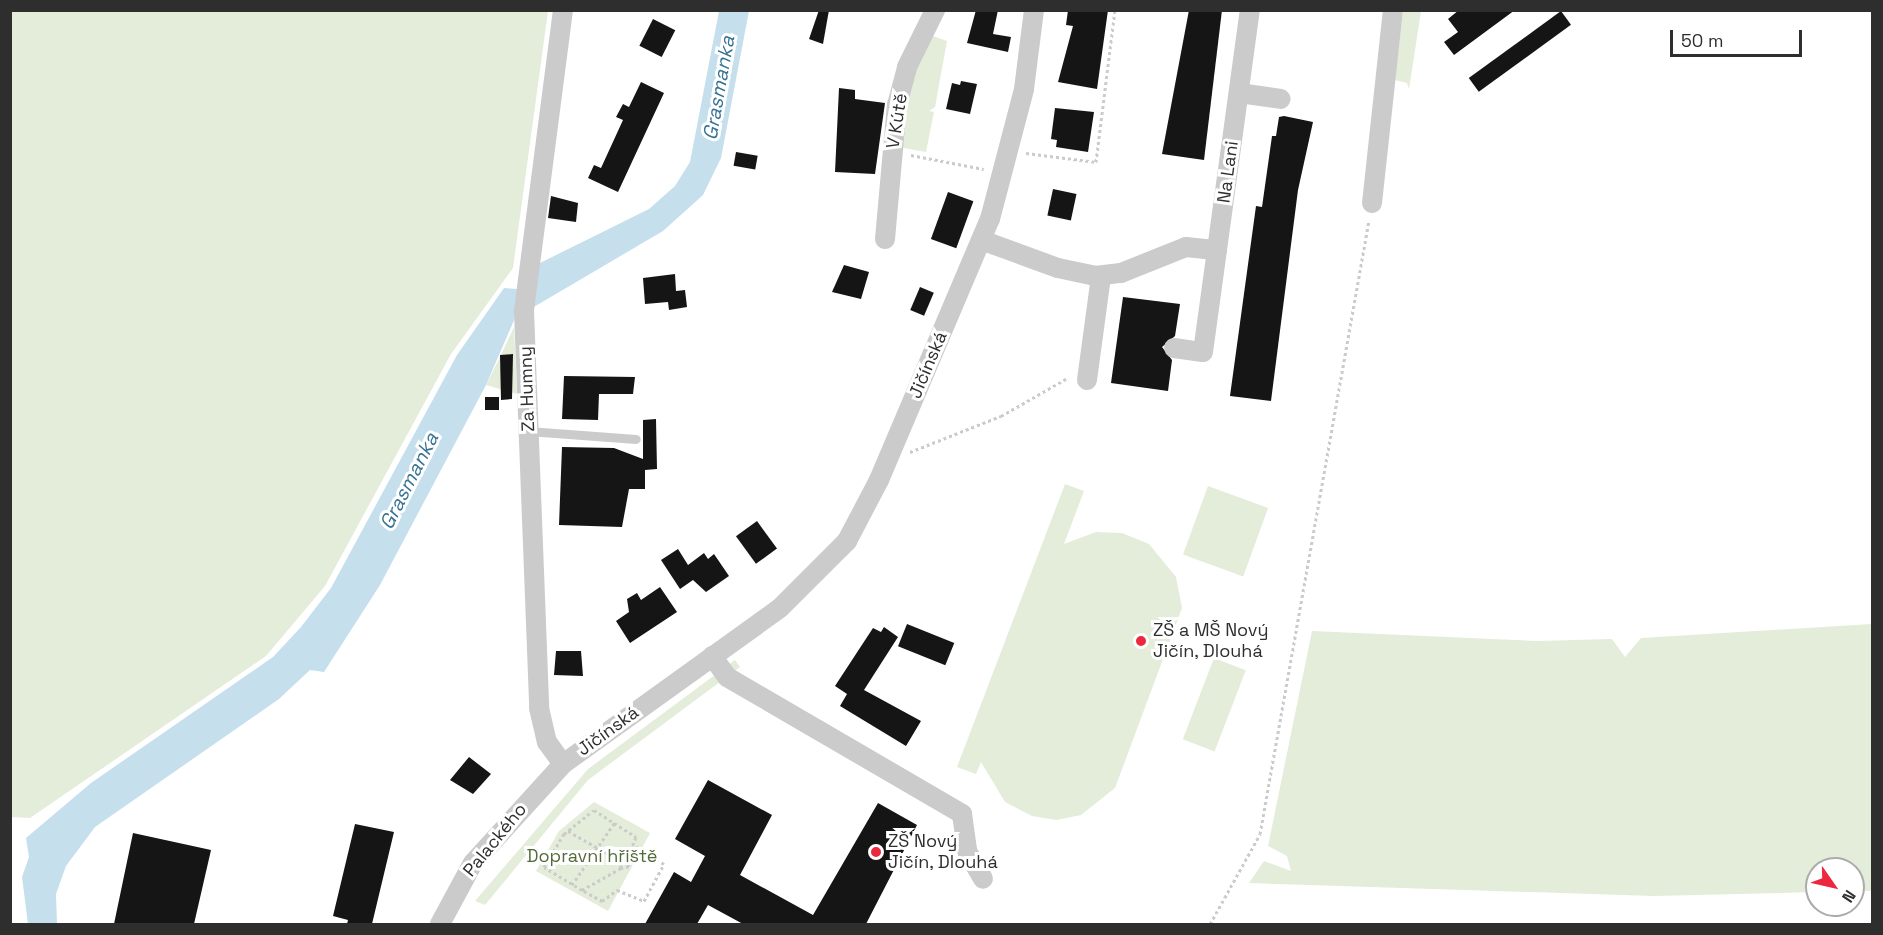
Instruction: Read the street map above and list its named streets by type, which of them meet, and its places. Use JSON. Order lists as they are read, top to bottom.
{
  "streets": {
    "street": [
      "V Kútě",
      "Na Lani",
      "Jičínská",
      "Za Humny",
      "Palackého"
    ]
  },
  "crossings": [
    ["Jičínská", "Za Humny"],
    ["Jičínská", "Palackého"],
    ["Za Humny", "Palackého"]
  ],
  "water": ["Grasmanka"],
  "parks": ["Dopravní hřiště"],
  "places": ["ZŠ a MŠ Nový Jičín, Dlouhá", "ZŠ Nový Jičín, Dlouhá"],
  "scale_bar": "50 m",
  "north": "bottom right"
}
